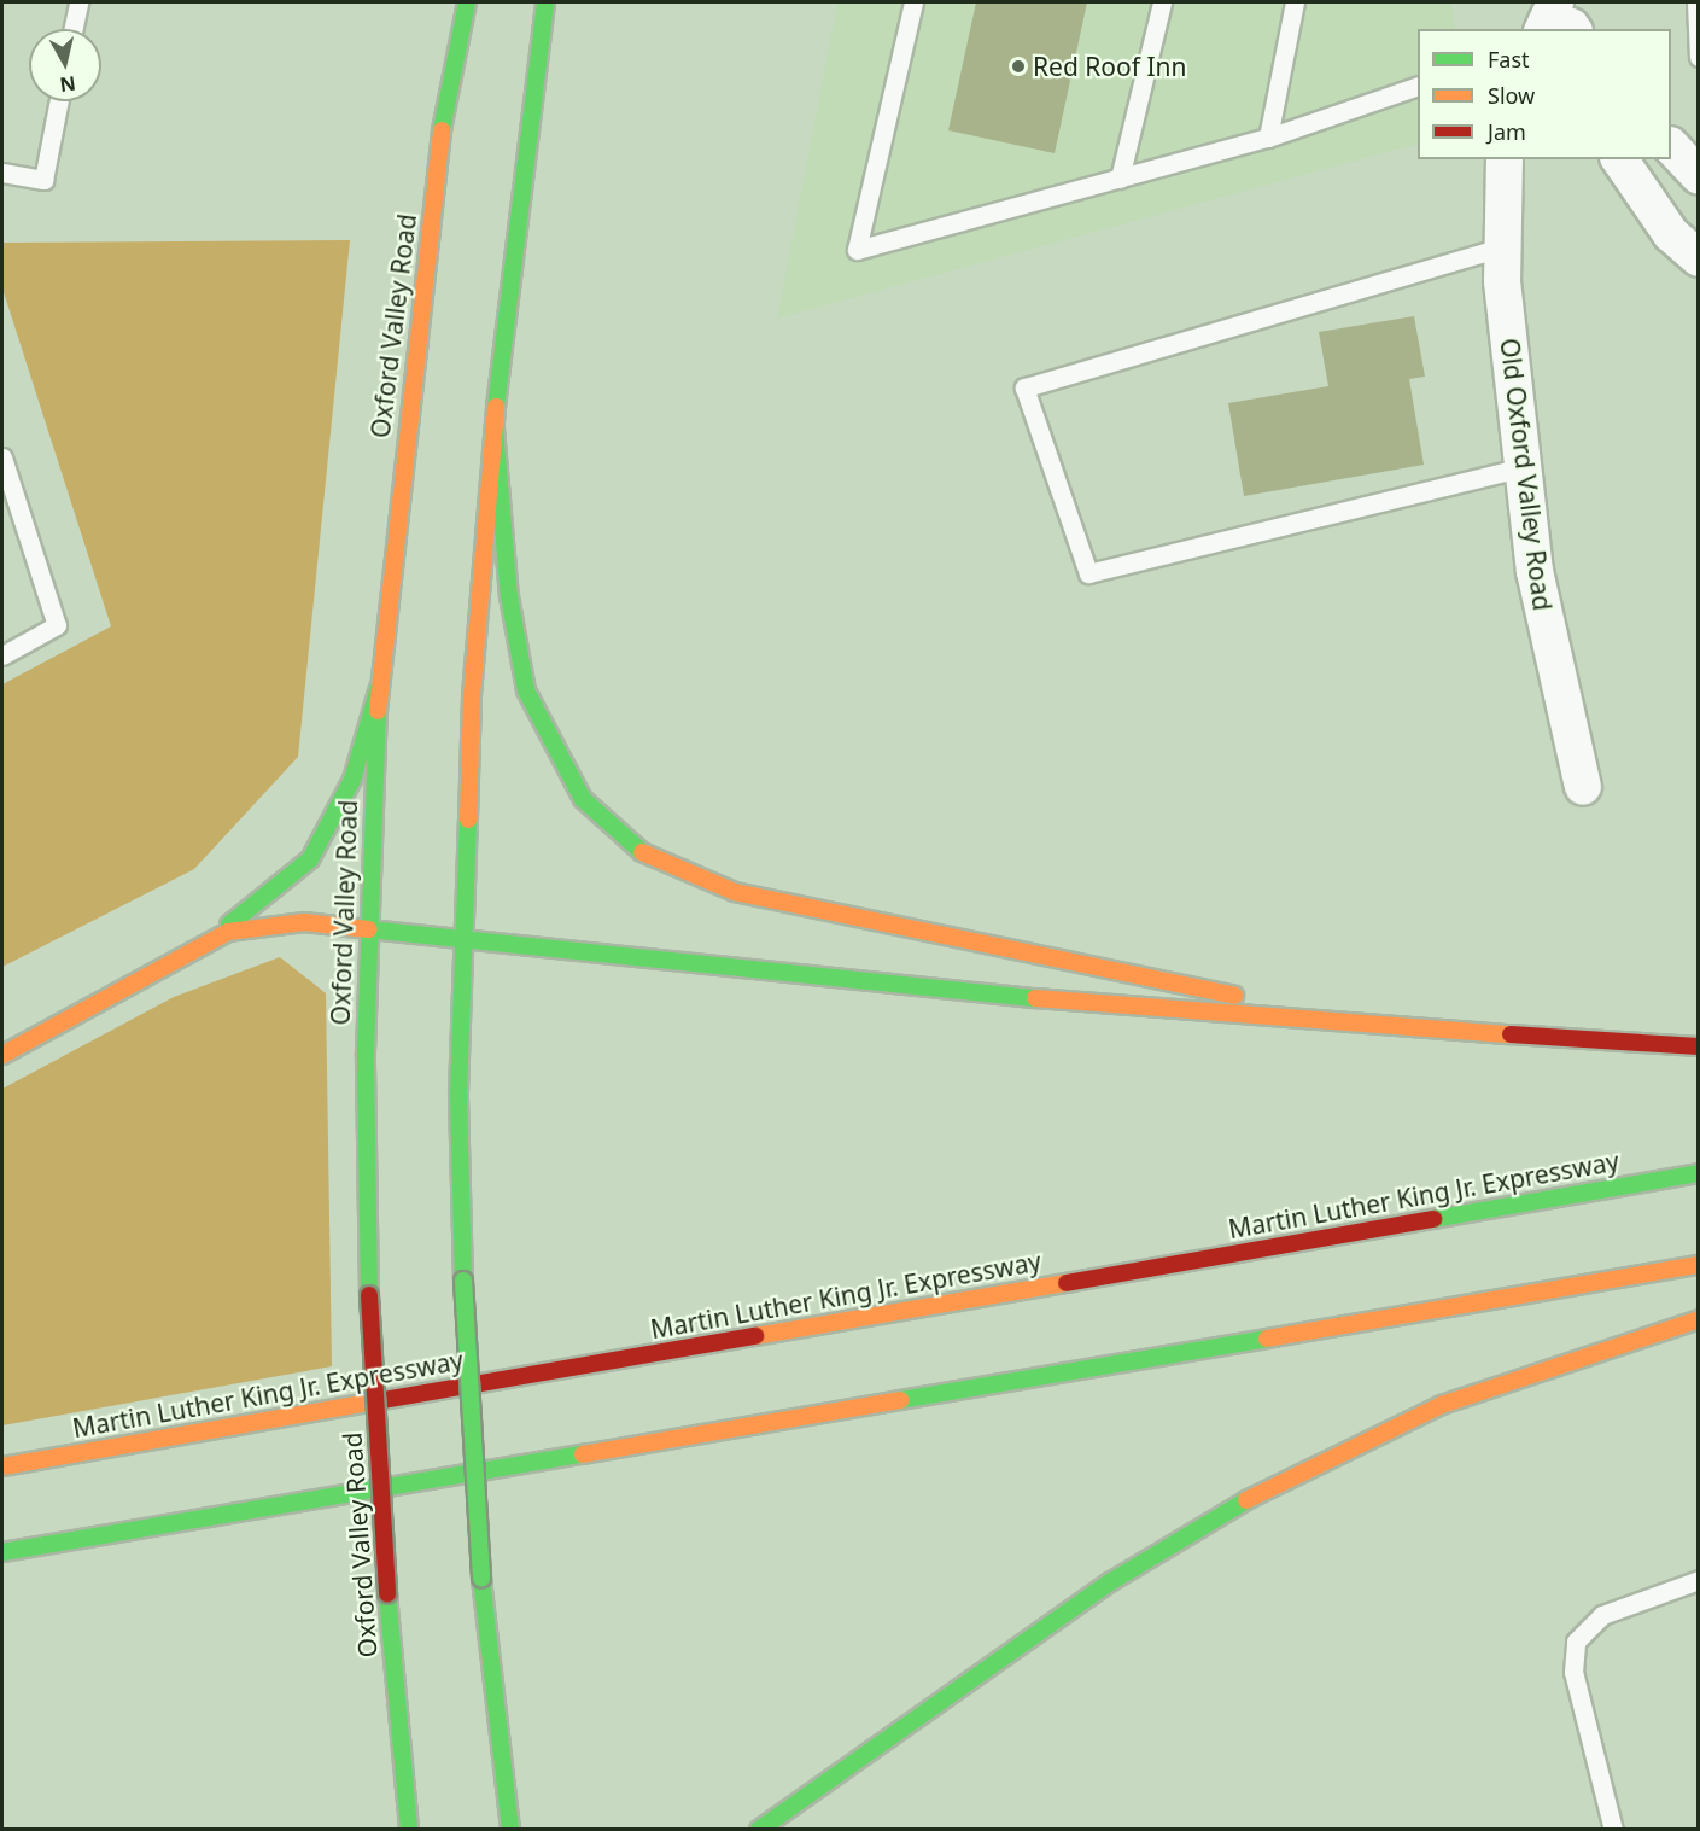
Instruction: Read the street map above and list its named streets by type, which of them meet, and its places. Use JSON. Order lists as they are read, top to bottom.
{
  "streets": {
    "main road": ["Oxford Valley Road", "Martin Luther King Jr. Expressway"],
    "street": ["Old Oxford Valley Road"]
  },
  "places": ["Red Roof Inn"],
  "legend": ["Fast", "Slow", "Jam"],
  "north": "bottom"
}
